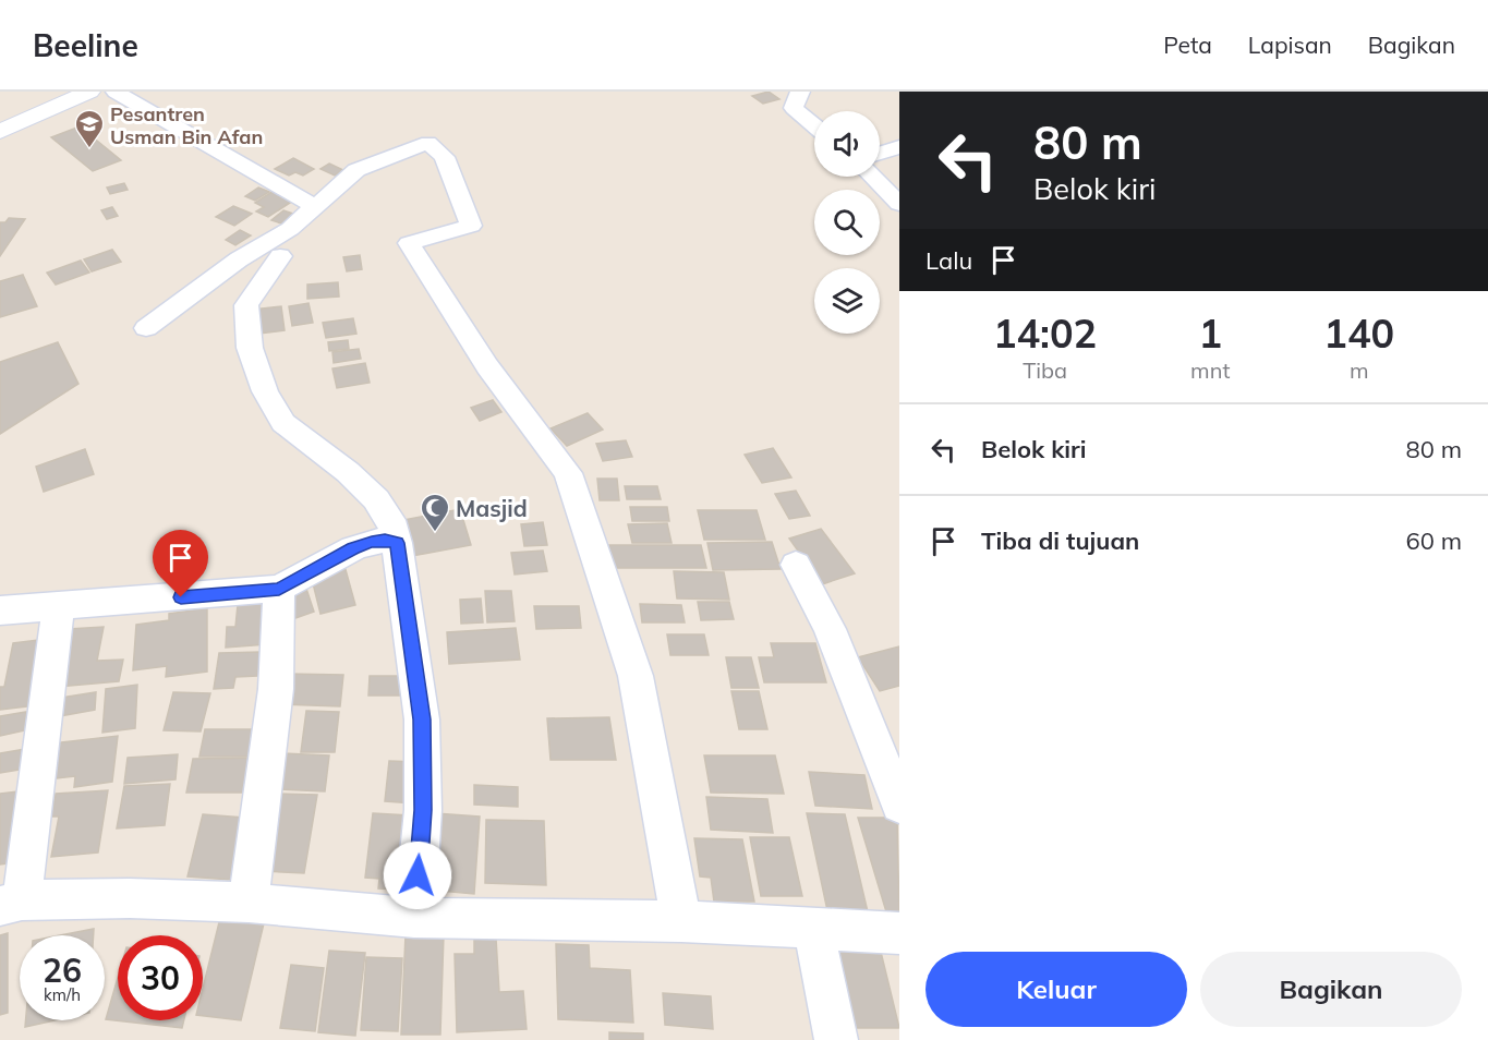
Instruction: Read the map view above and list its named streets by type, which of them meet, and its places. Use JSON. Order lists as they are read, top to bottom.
{
  "places": {
    "school or university": ["Pesantren Usman Bin Afan"],
    "mosque": ["Masjid"]
  },
  "page": {
    "header": "Beeline",
    "nav": ["Peta", "Lapisan", "Bagikan"],
    "turn": ["80 m", "Belok kiri"],
    "then": "Lalu",
    "eta": [
      "14:02",
      "Tiba",
      "1",
      "mnt",
      "140",
      "m"
    ],
    "list": [
      {
        "name": "Belok kiri",
        "value": "80 m"
      },
      {
        "name": "Tiba di tujuan",
        "value": "60 m"
      }
    ],
    "speed": "26 km/h",
    "limit": "30",
    "buttons": ["Keluar", "Bagikan"]
  }
}
